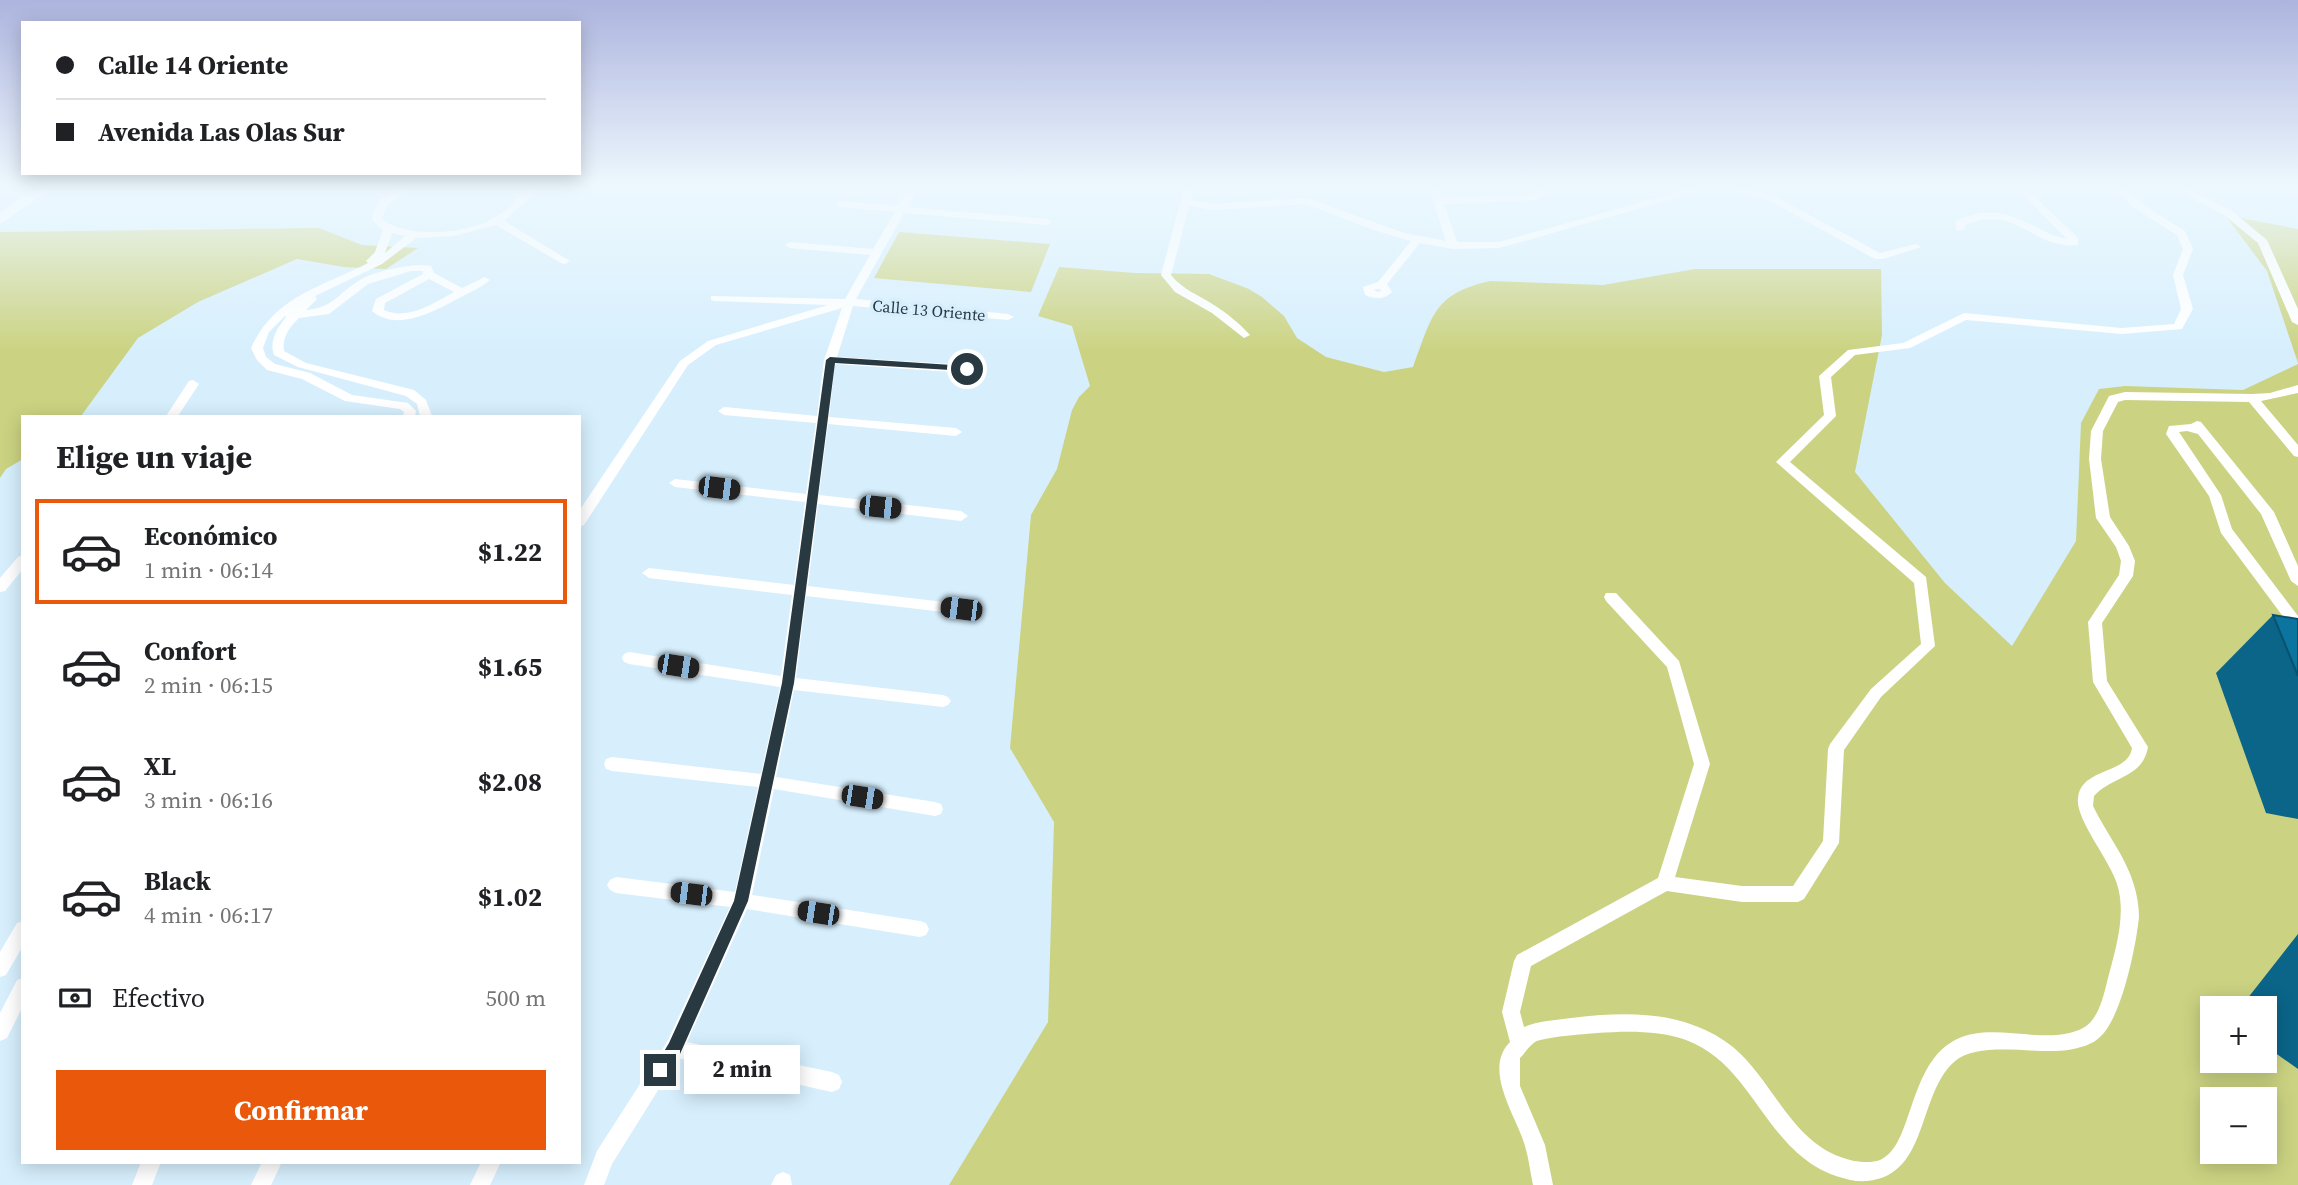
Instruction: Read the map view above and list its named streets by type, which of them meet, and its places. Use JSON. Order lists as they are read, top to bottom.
{
  "streets": {
    "street": ["Calle 13 Oriente"]
  },
  "page": {
    "banner": ["Calle 14 Oriente", "Avenida Las Olas Sur"],
    "heading": "Elige un viaje",
    "list": [
      {
        "name": "Económico",
        "note": "1 min · 06:14",
        "value": "$1.22"
      },
      {
        "name": "Confort",
        "note": "2 min · 06:15",
        "value": "$1.65"
      },
      {
        "name": "XL",
        "note": "3 min · 06:16",
        "value": "$2.08"
      },
      {
        "name": "Black",
        "note": "4 min · 06:17",
        "value": "$1.02"
      }
    ],
    "pay": ["Efectivo", "500 m"],
    "map_buttons": ["+", "−"],
    "bubble": "2 min",
    "buttons": "Confirmar"
  }
}
